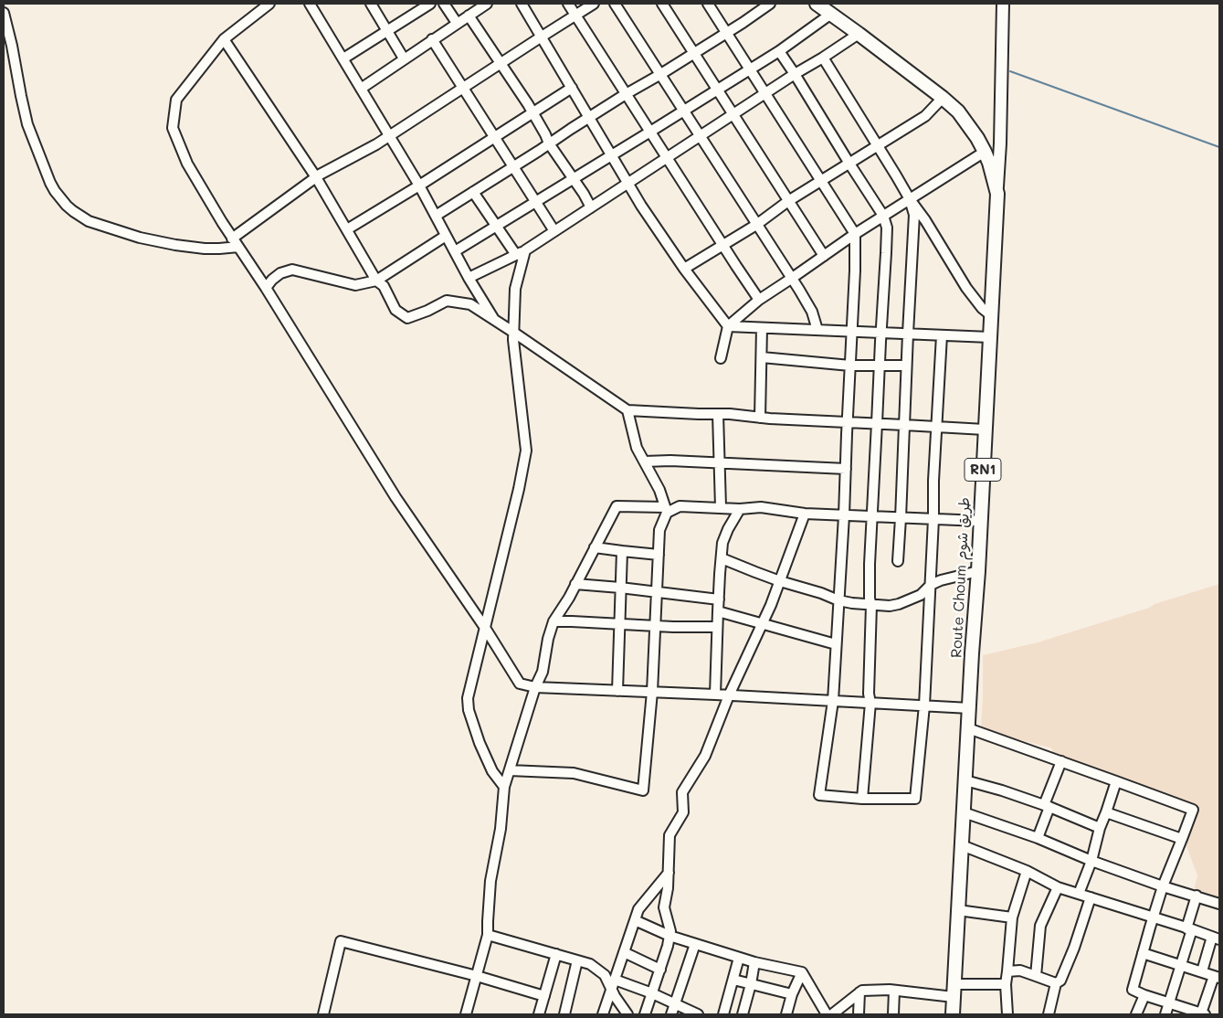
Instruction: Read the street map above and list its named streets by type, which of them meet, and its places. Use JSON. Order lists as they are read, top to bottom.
{
  "streets": {
    "highway": ["RN1", "Route Choum طريق شوم"]
  }
}
